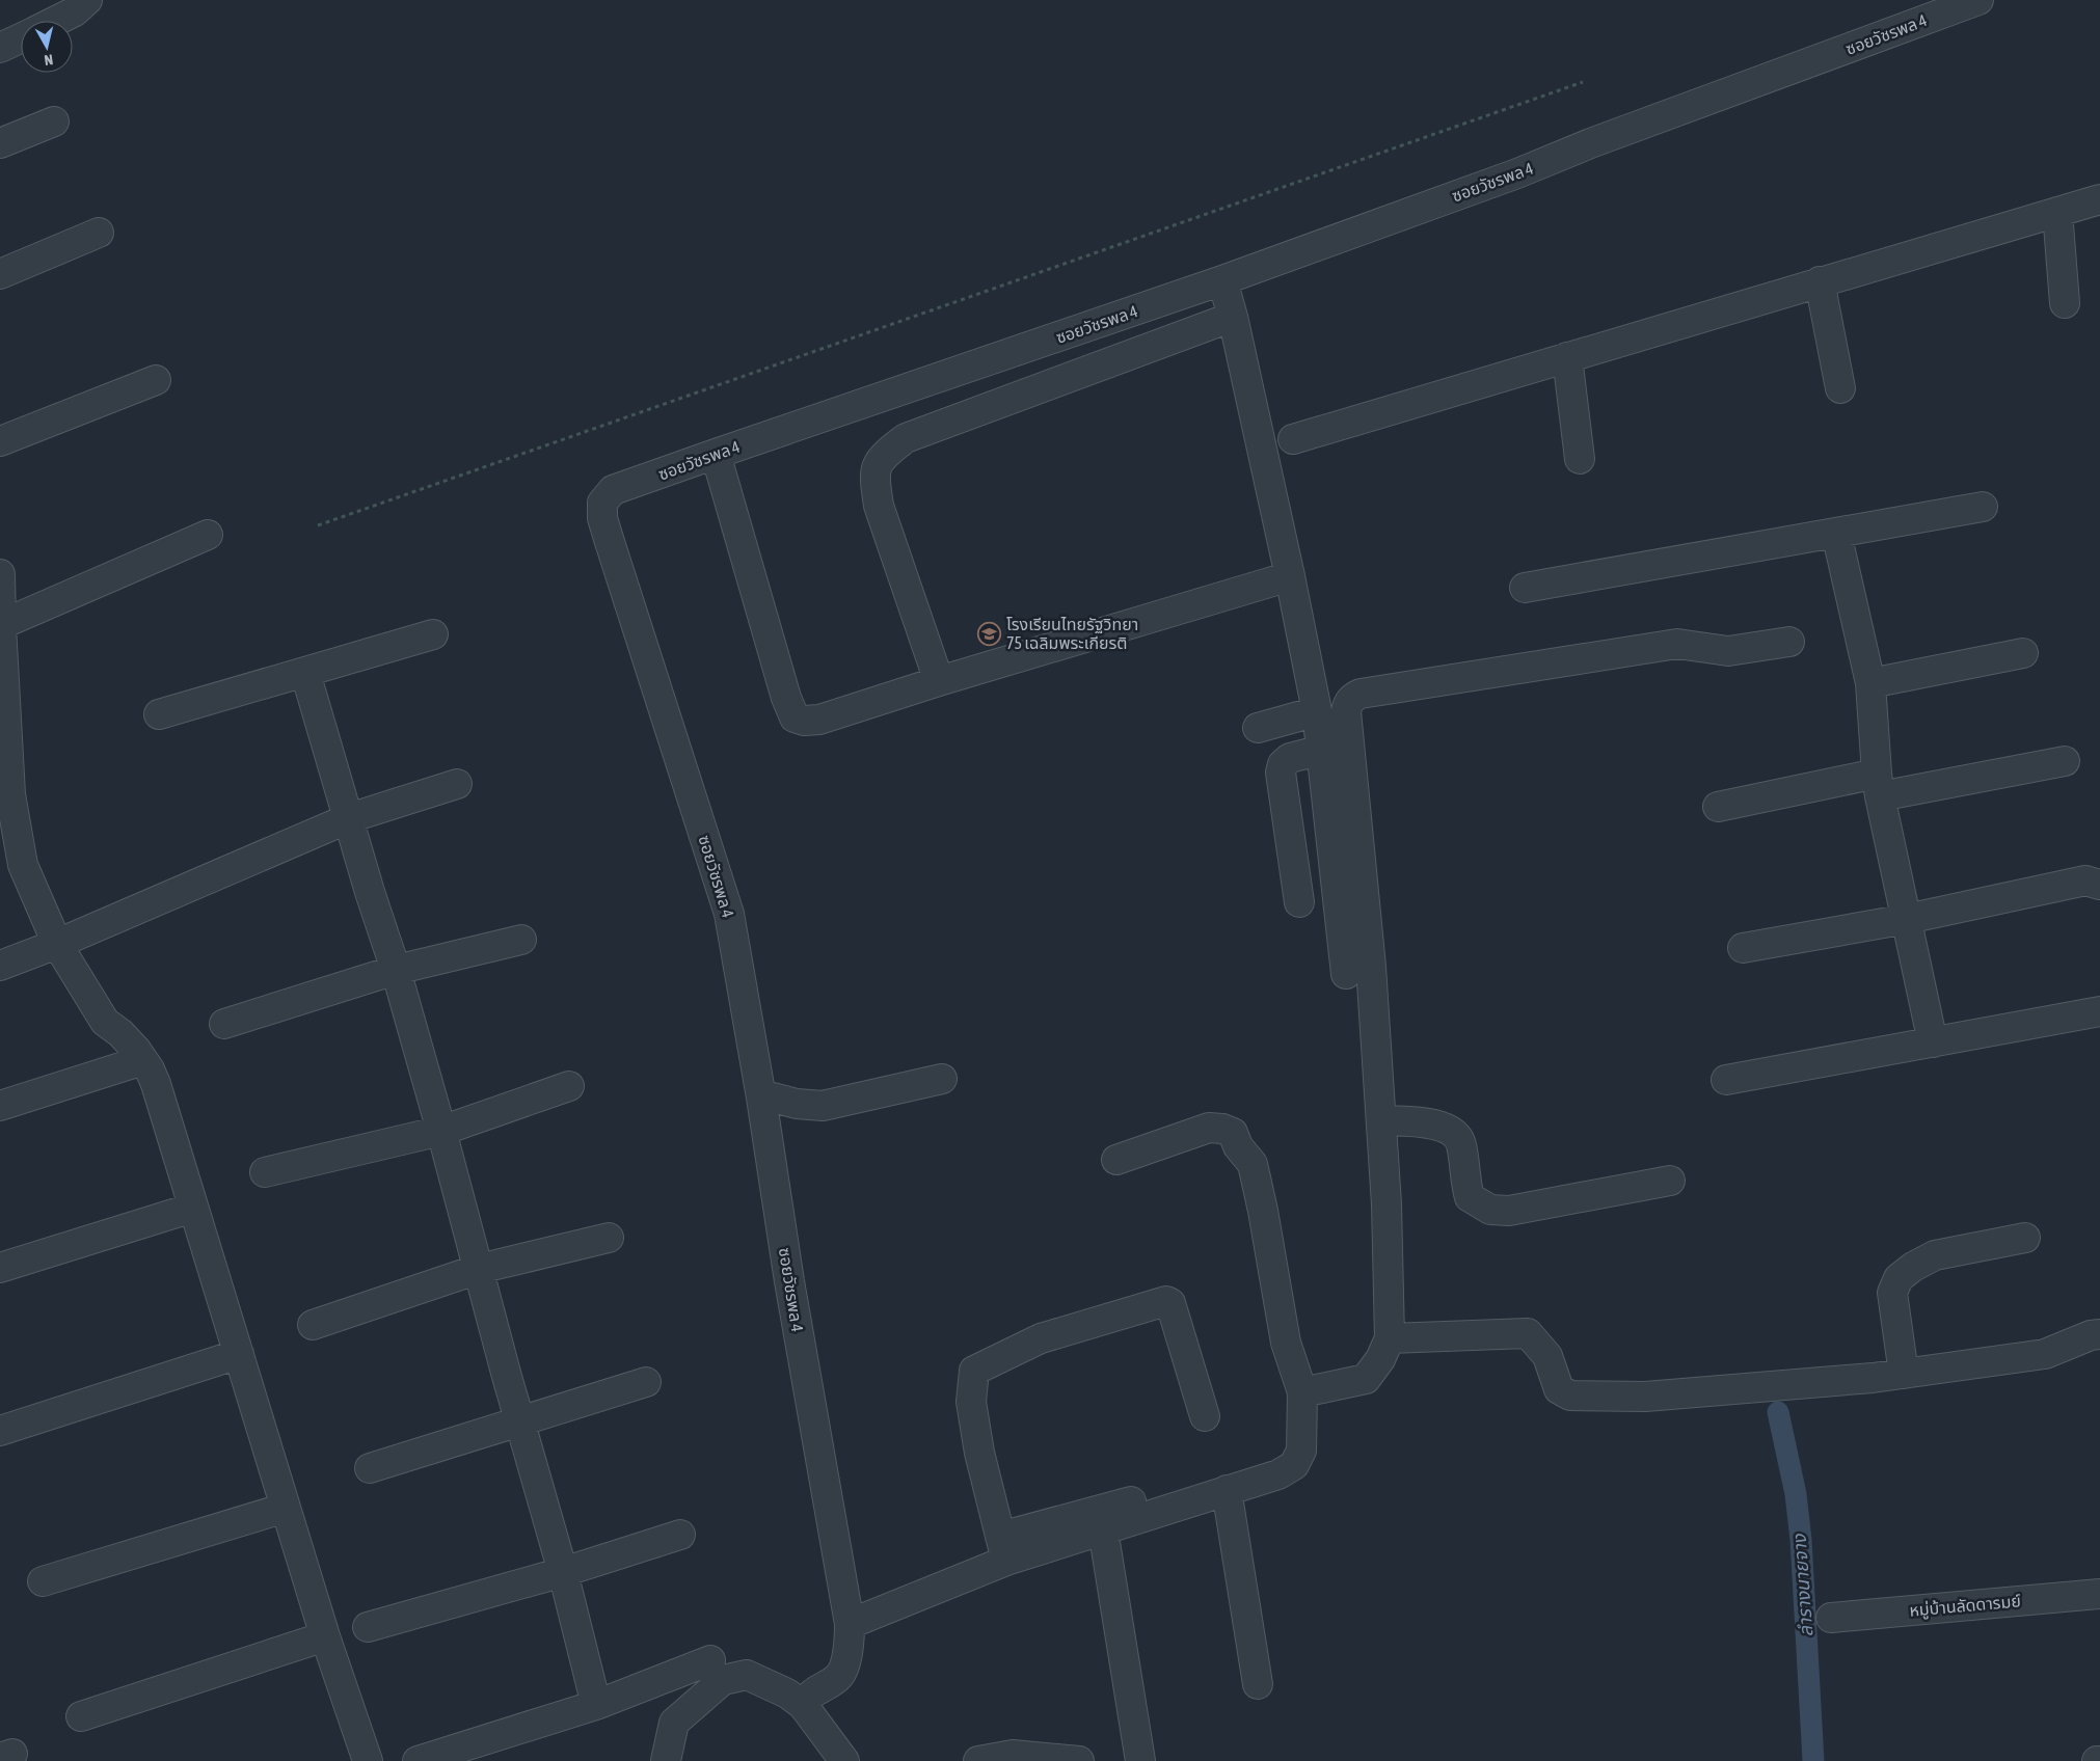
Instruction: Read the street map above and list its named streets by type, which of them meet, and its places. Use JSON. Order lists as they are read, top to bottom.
{
  "streets": {
    "street": ["ซอยวัชรพล 4", "หมู่บ้านลัดดารมย์"]
  },
  "water": ["ลำรางนายจาง"],
  "places": {
    "school or university": ["โรงเรียนไทยรัฐวิทยา 75 เฉลิมพระเกียรติ"]
  },
  "north": "bottom"
}
